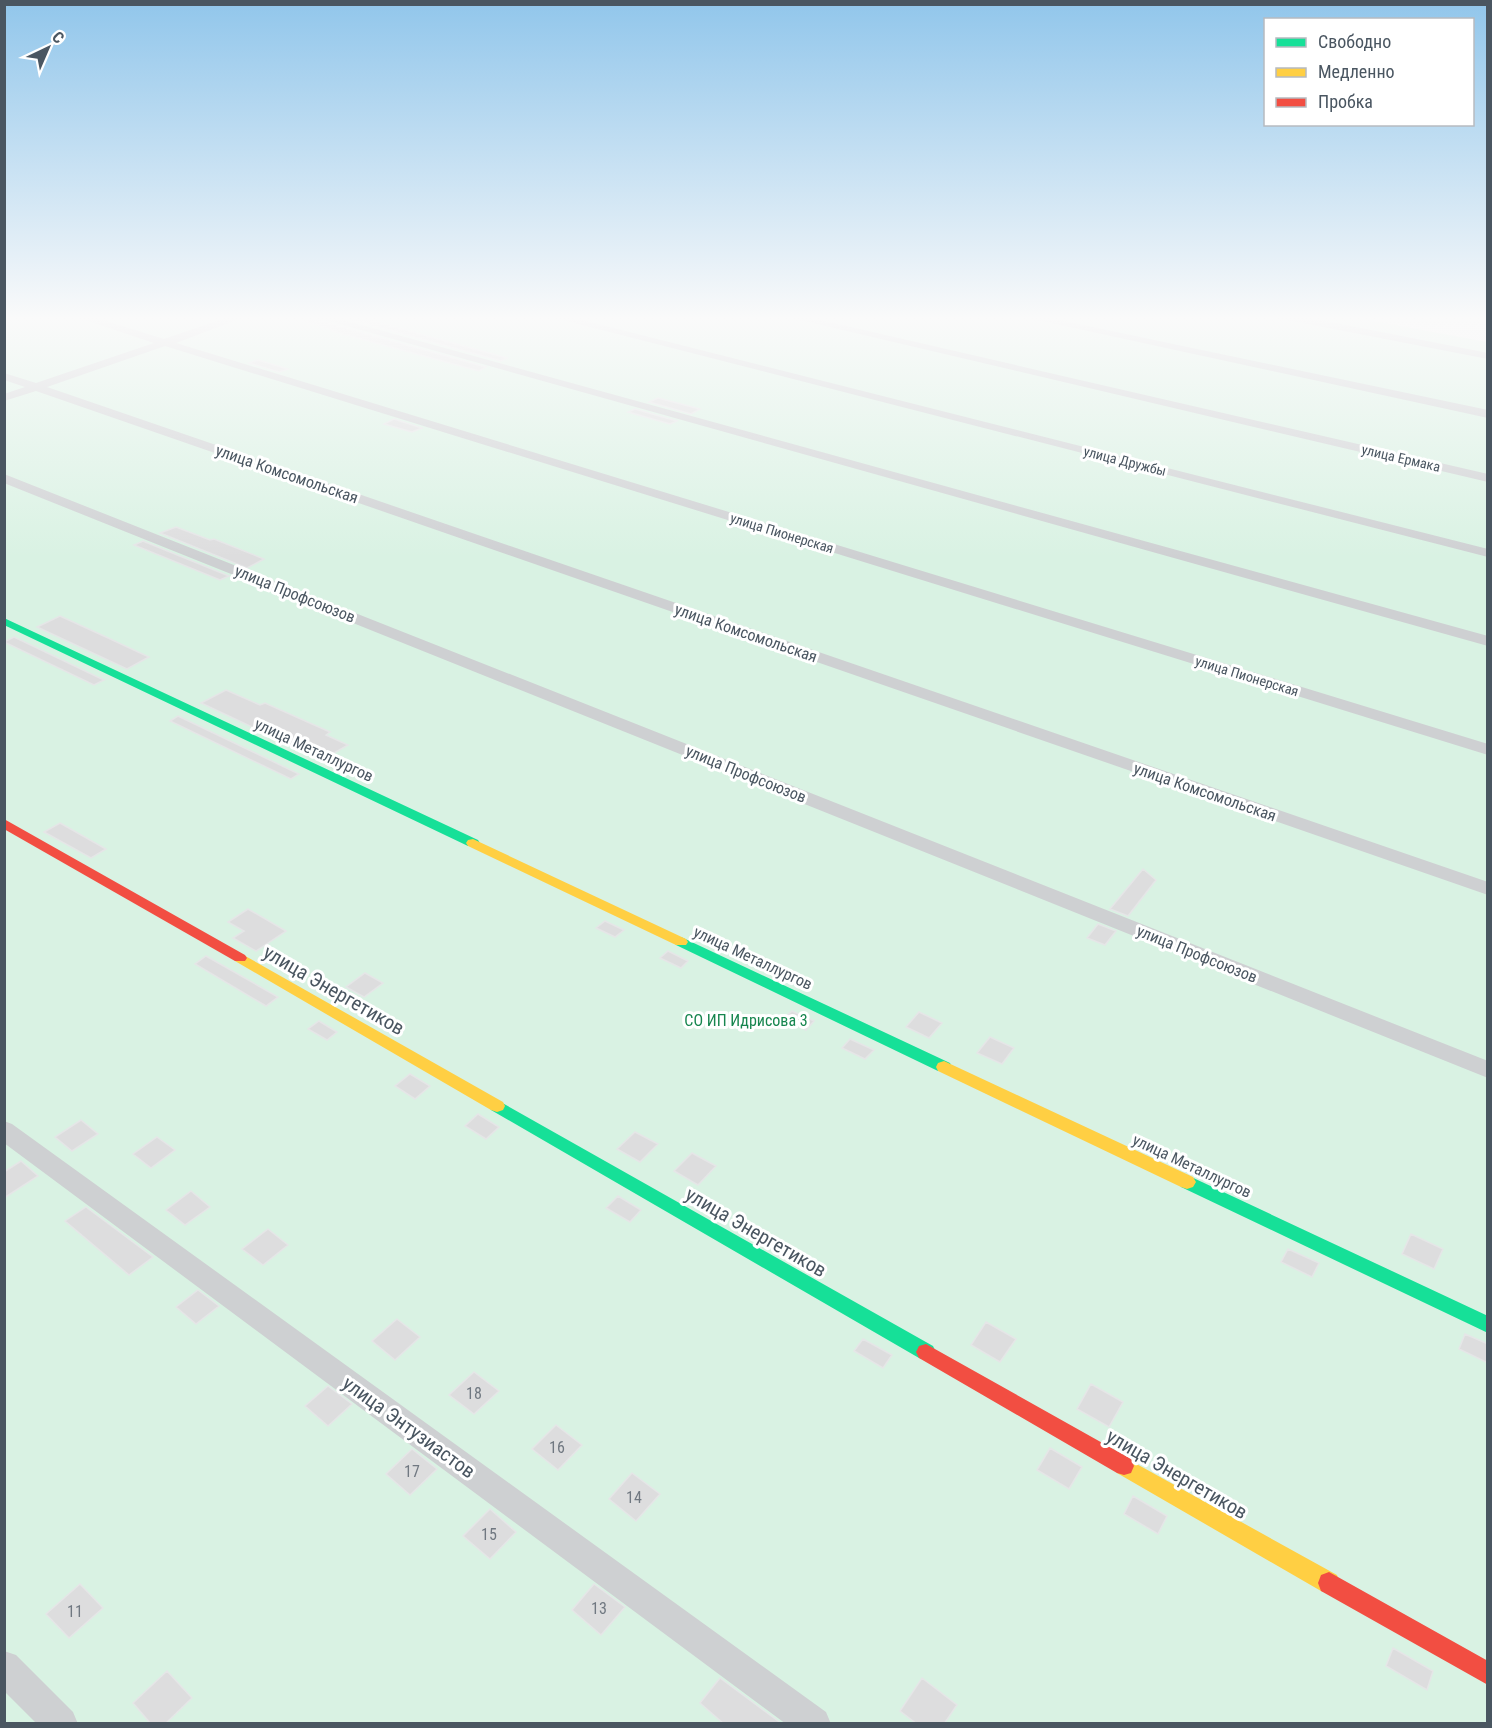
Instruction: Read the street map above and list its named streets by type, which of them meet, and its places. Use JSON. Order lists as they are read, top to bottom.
{
  "streets": {
    "street": [
      "улица Ермака",
      "улица Дружбы",
      "улица Комсомольская",
      "улица Пионерская",
      "улица Профсоюзов",
      "улица Металлургов",
      "улица Энергетиков",
      "улица Энтузиастов"
    ]
  },
  "parks": ["СО ИП Идрисова 3"],
  "house_numbers": [
    "18",
    "16",
    "17",
    "14",
    "15",
    "13",
    "11"
  ],
  "legend": ["Свободно", "Медленно", "Пробка"],
  "north": "top right"
}
